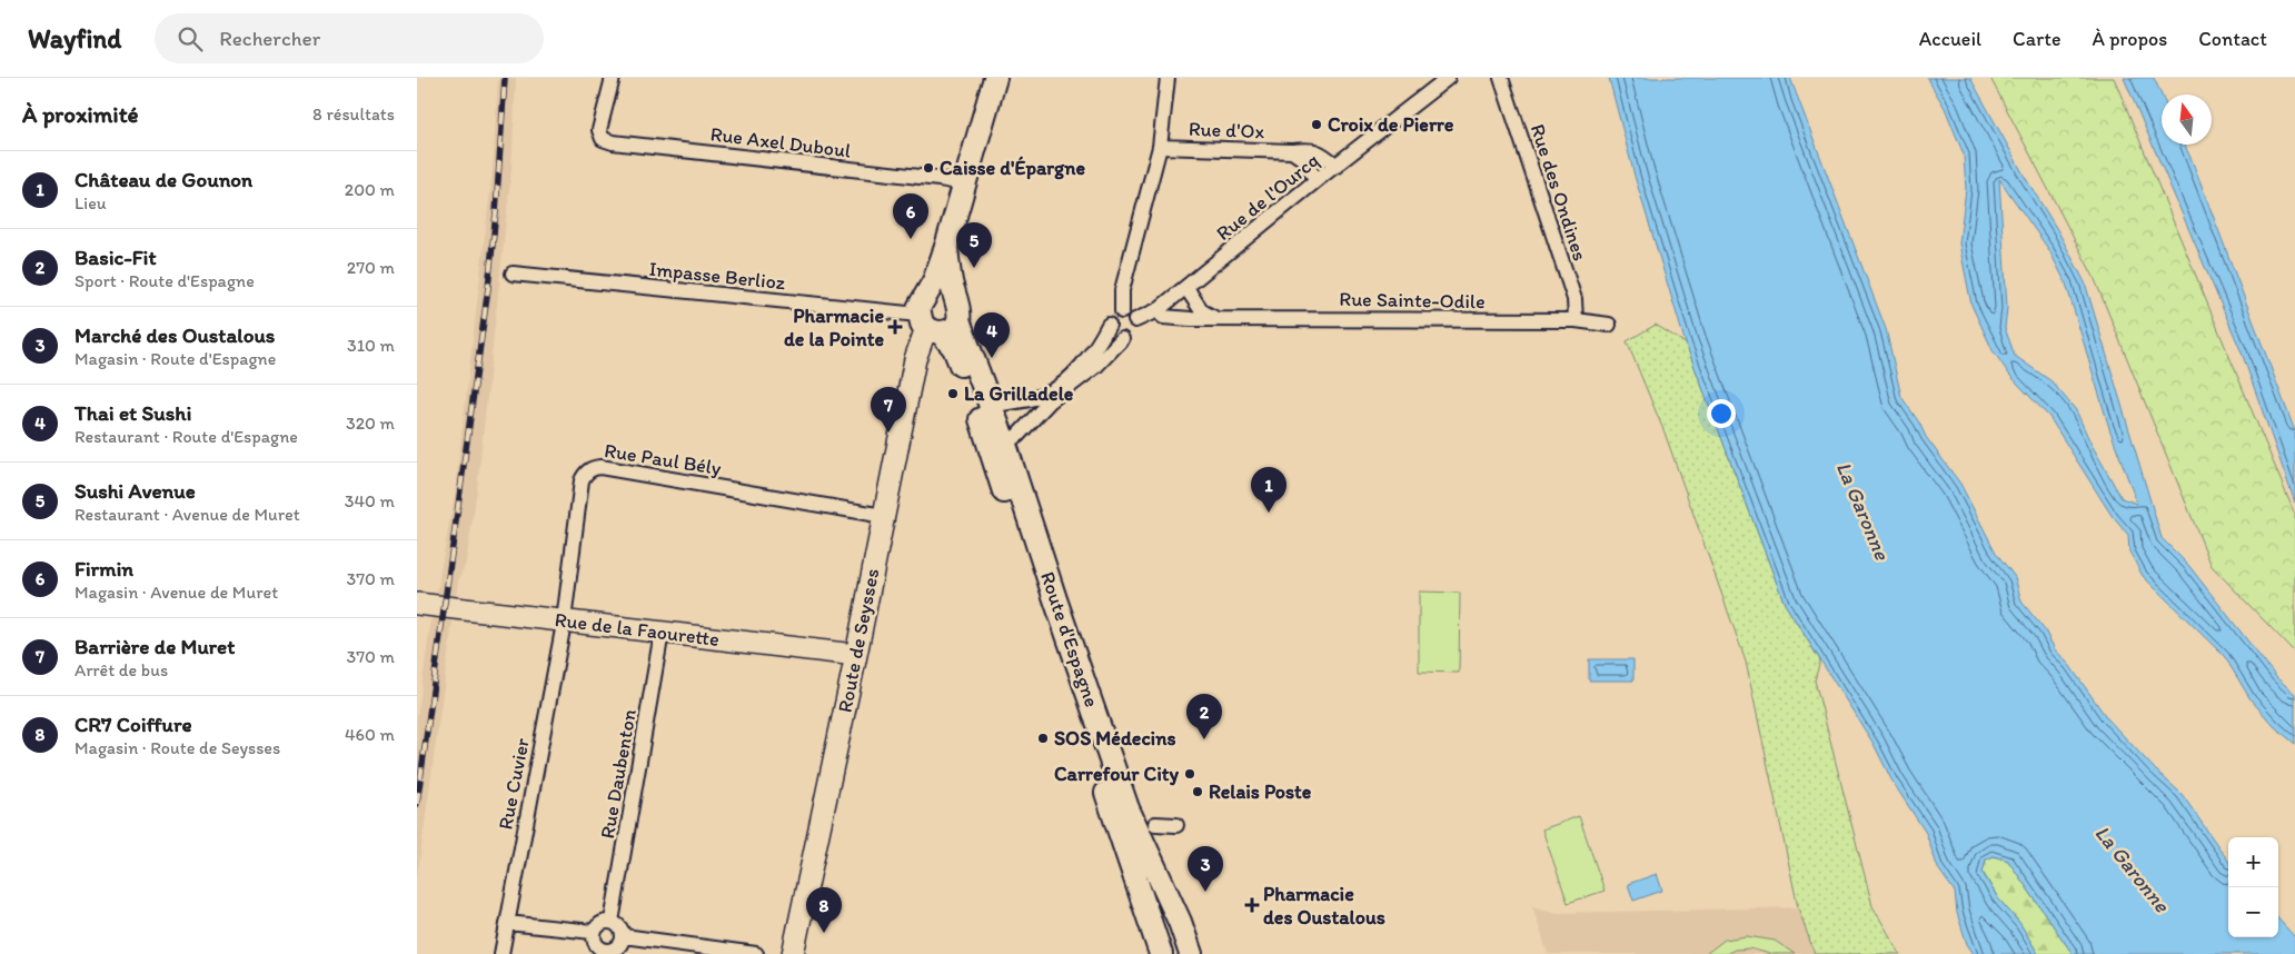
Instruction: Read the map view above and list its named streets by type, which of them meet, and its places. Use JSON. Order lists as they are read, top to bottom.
{
  "streets": {
    "main road": ["Rue de la Faourette", "Route d'Espagne", "Route de Seysses"],
    "street": [
      "Rue d'Ox",
      "Rue Axel Duboul",
      "Rue des Ondines",
      "Rue de l'Ourcq",
      "Impasse Berlioz",
      "Rue Sainte-Odile",
      "Rue Paul Bély",
      "Rue Daubenton",
      "Rue Cuvier"
    ]
  },
  "crossings": [
    ["Rue d'Ox", "Rue de l'Ourcq"],
    ["Rue des Ondines", "Rue Sainte-Odile"],
    ["Rue de l'Ourcq", "Rue Sainte-Odile"],
    ["Impasse Berlioz", "Route d'Espagne"],
    ["Impasse Berlioz", "Route de Seysses"],
    ["Rue Paul Bély", "Rue de la Faourette"],
    ["Rue Paul Bély", "Route de Seysses"],
    ["Rue Paul Bély", "Rue Cuvier"],
    ["Rue de la Faourette", "Route de Seysses"],
    ["Rue de la Faourette", "Rue Daubenton"],
    ["Rue de la Faourette", "Rue Cuvier"],
    ["Route d'Espagne", "Route de Seysses"]
  ],
  "water": ["La Garonne"],
  "places": {
    "other": [
      "Croix de Pierre",
      "Caisse d'Épargne",
      "La Grilladele",
      "SOS Médecins",
      "Carrefour City",
      "Relais Poste"
    ],
    "health": ["Pharmacie de la Pointe", "Pharmacie des Oustalous"]
  },
  "north": "top",
  "page": {
    "header": "Wayfind",
    "search": "Rechercher",
    "nav": [
      "Accueil",
      "Carte",
      "À propos",
      "Contact"
    ],
    "heading": ["À proximité", "8 résultats"],
    "list": [
      {
        "mark": "1",
        "name": "Château de Gounon",
        "note": "Lieu",
        "value": "200 m"
      },
      {
        "mark": "2",
        "name": "Basic-Fit",
        "note": "Sport · Route d'Espagne",
        "value": "270 m"
      },
      {
        "mark": "3",
        "name": "Marché des Oustalous",
        "note": "Magasin · Route d'Espagne",
        "value": "310 m"
      },
      {
        "mark": "4",
        "name": "Thai et Sushi",
        "note": "Restaurant · Route d'Espagne",
        "value": "320 m"
      },
      {
        "mark": "5",
        "name": "Sushi Avenue",
        "note": "Restaurant · Avenue de Muret",
        "value": "340 m"
      },
      {
        "mark": "6",
        "name": "Firmin",
        "note": "Magasin · Avenue de Muret",
        "value": "370 m"
      },
      {
        "mark": "7",
        "name": "Barrière de Muret",
        "note": "Arrêt de bus",
        "value": "370 m"
      },
      {
        "mark": "8",
        "name": "CR7 Coiffure",
        "note": "Magasin · Route de Seysses",
        "value": "460 m"
      }
    ],
    "pins": [
      "6",
      "5",
      "4",
      "7",
      "1",
      "2",
      "3",
      "8"
    ],
    "map_buttons": ["+", "−"]
  }
}
